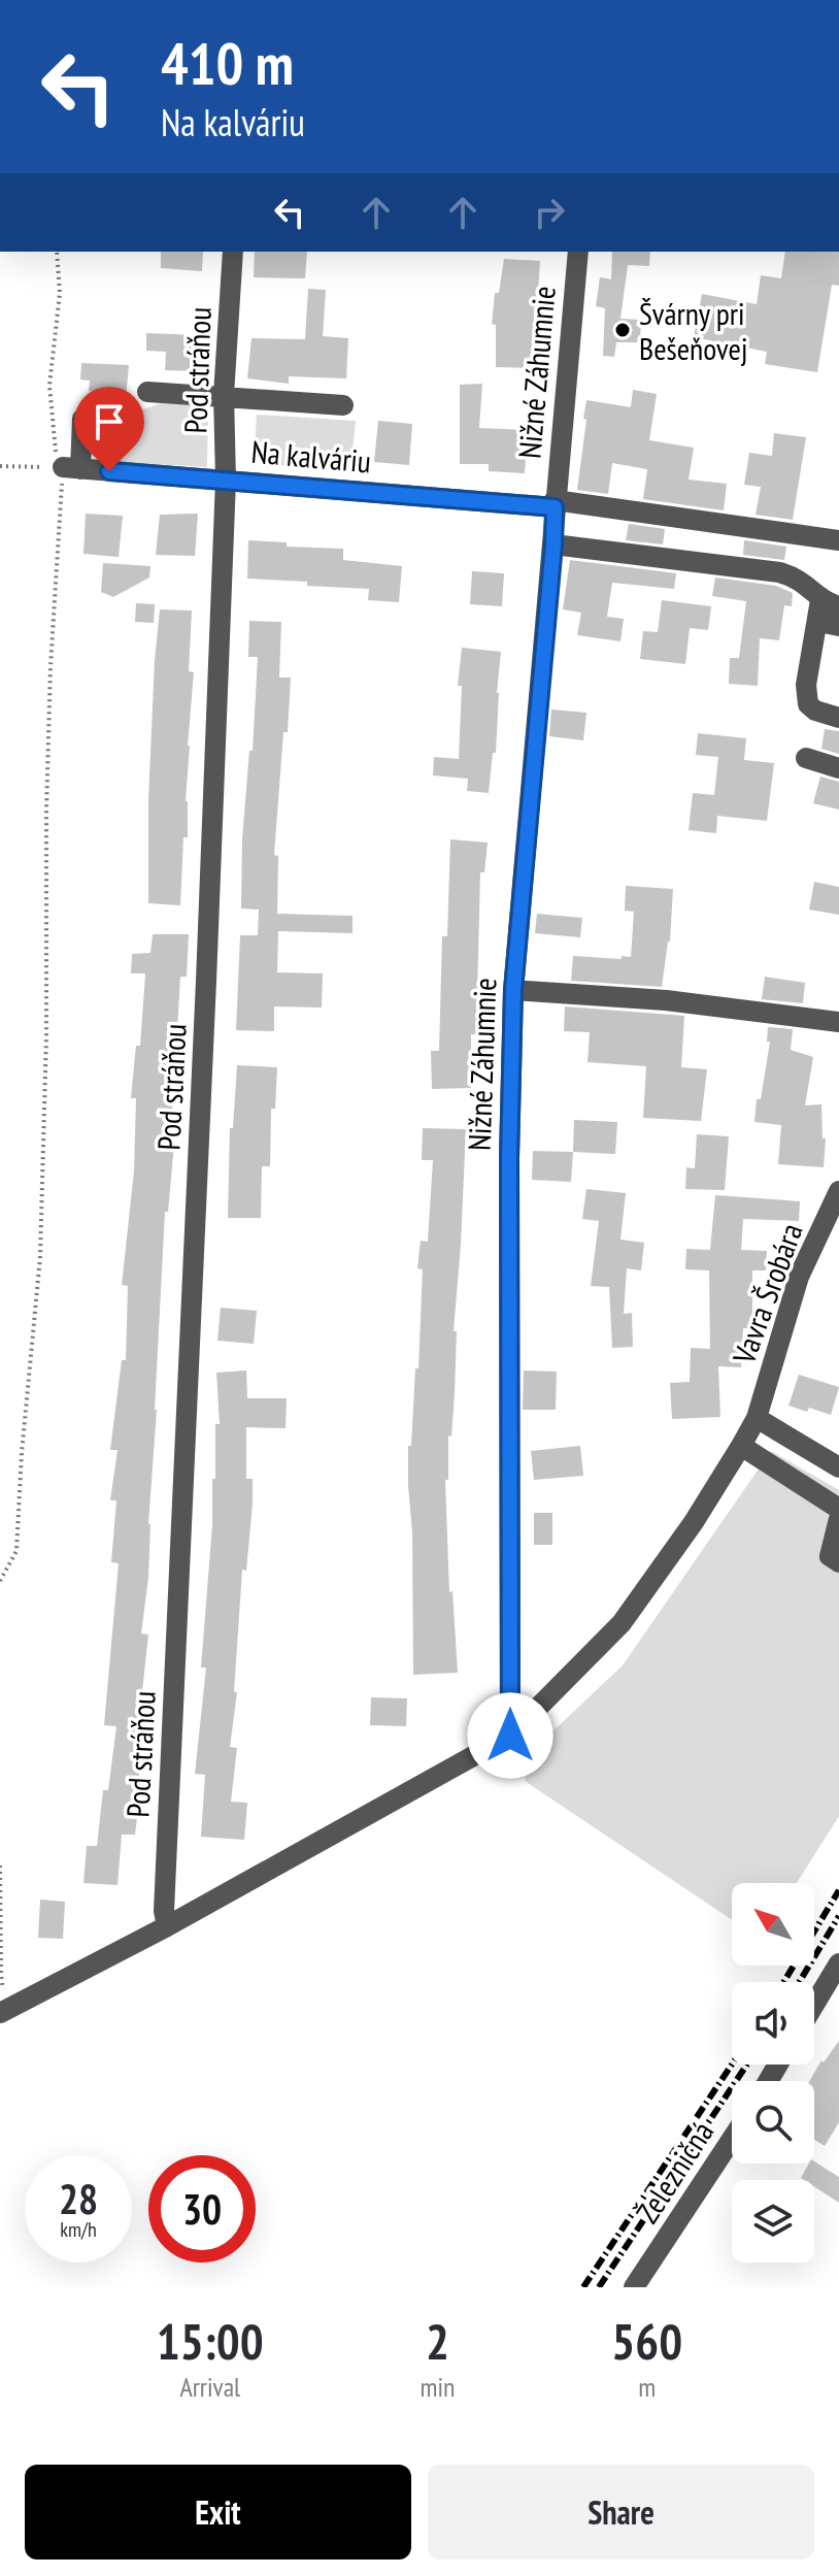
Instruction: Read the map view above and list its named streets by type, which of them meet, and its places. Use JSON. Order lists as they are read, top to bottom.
{
  "streets": {
    "street": [
      "Pod stráňou",
      "Nižné Záhumnie",
      "Na kalváriu",
      "Vavra Šrobára",
      "Železničná"
    ]
  },
  "crossings": [
    ["Pod stráňou", "Na kalváriu"],
    ["Pod stráňou", "Vavra Šrobára"],
    ["Nižné Záhumnie", "Na kalváriu"],
    ["Nižné Záhumnie", "Vavra Šrobára"]
  ],
  "places": ["Švárny pri Bešeňovej"],
  "north": "top left",
  "page": {
    "turn": ["410 m", "Na kalváriu"],
    "speed": "28 km/h",
    "limit": "30",
    "eta": [
      "15:00",
      "Arrival",
      "2",
      "min",
      "560",
      "m"
    ],
    "buttons": ["Exit", "Share"]
  }
}
